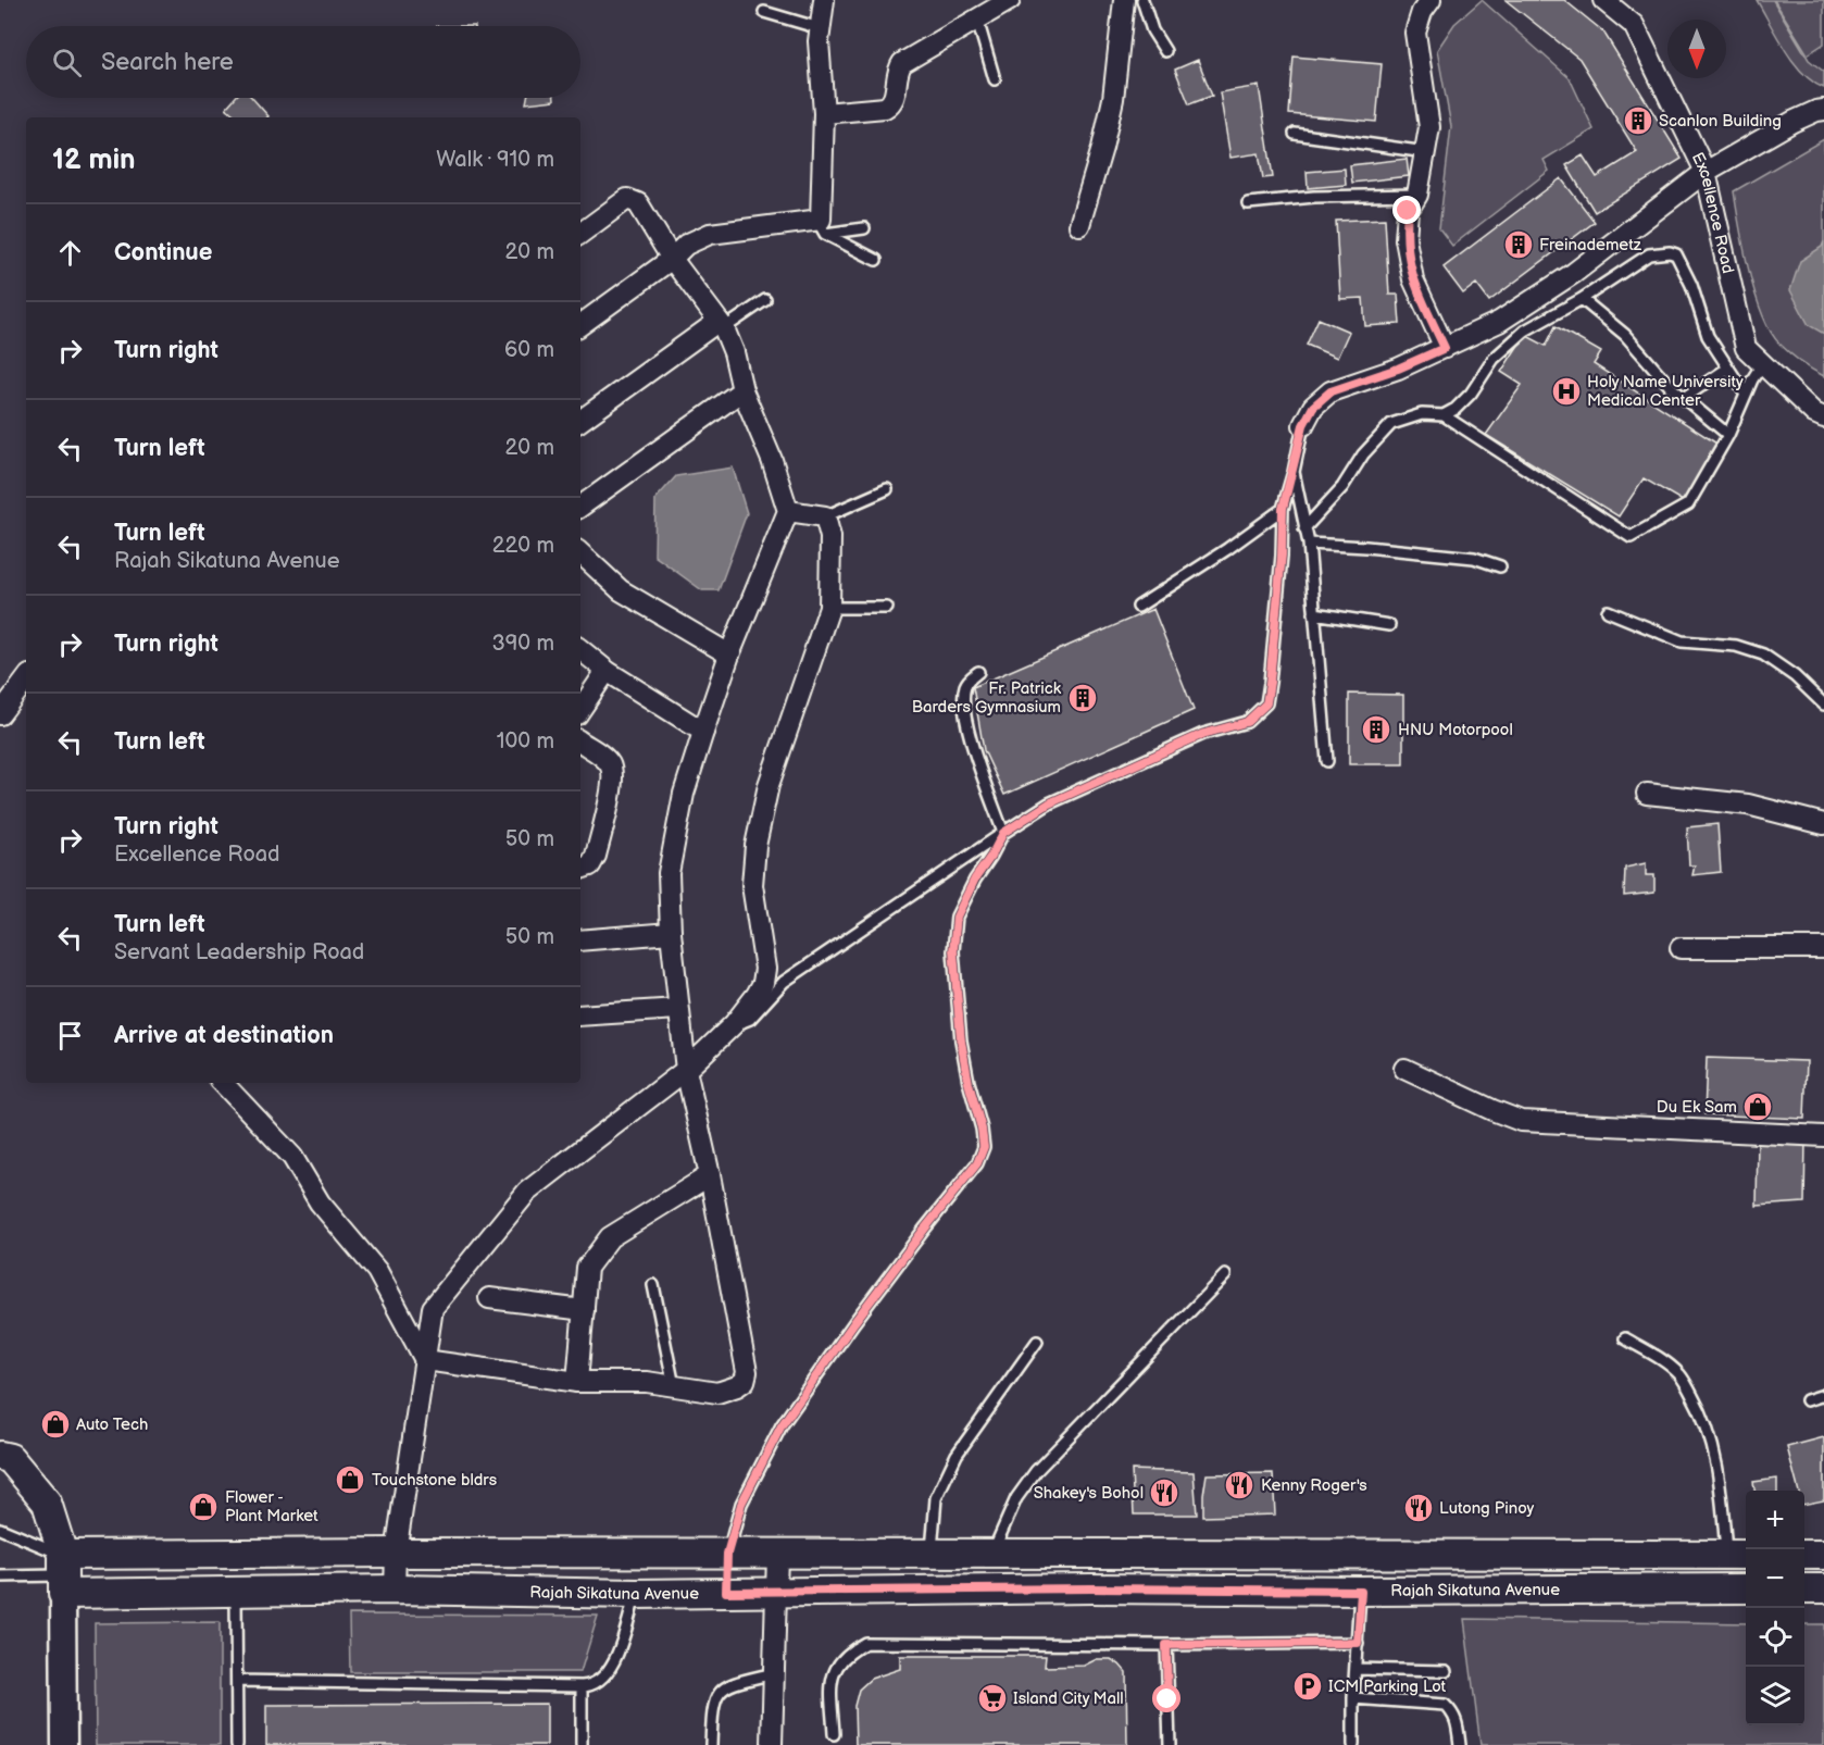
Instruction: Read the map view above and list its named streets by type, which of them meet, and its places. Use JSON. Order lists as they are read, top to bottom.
{
  "streets": {
    "main road": ["Rajah Sikatuna Avenue"],
    "street": ["Excellence Road"]
  },
  "places": {
    "building": [
      "Scanlon Building",
      "Freinademetz",
      "Fr. Patrick Barders Gymnasium",
      "HNU Motorpool"
    ],
    "hospital": ["Holy Name University Medical Center"],
    "shop": [
      "Du Ek Sam",
      "Auto Tech",
      "Touchstone bldrs",
      "Flower - Plant Market"
    ],
    "restaurant": ["Kenny Roger's", "Shakey's Bohol", "Lutong Pinoy"],
    "parking": ["ICM Parking Lot"],
    "supermarket": ["Island City Mall"]
  },
  "north": "bottom",
  "page": {
    "search": "Search here",
    "heading": ["12 min", "Walk · 910 m"],
    "list": [
      ["Continue", "20 m"],
      ["Turn right", "60 m"],
      ["Turn left", "20 m"],
      ["Turn left", "Rajah Sikatuna Avenue", "220 m"],
      ["Turn right", "390 m"],
      ["Turn left", "100 m"],
      ["Turn right", "Excellence Road", "50 m"],
      ["Turn left", "Servant Leadership Road", "50 m"],
      "Arrive at destination"
    ],
    "map_buttons": ["+", "−"]
  }
}
